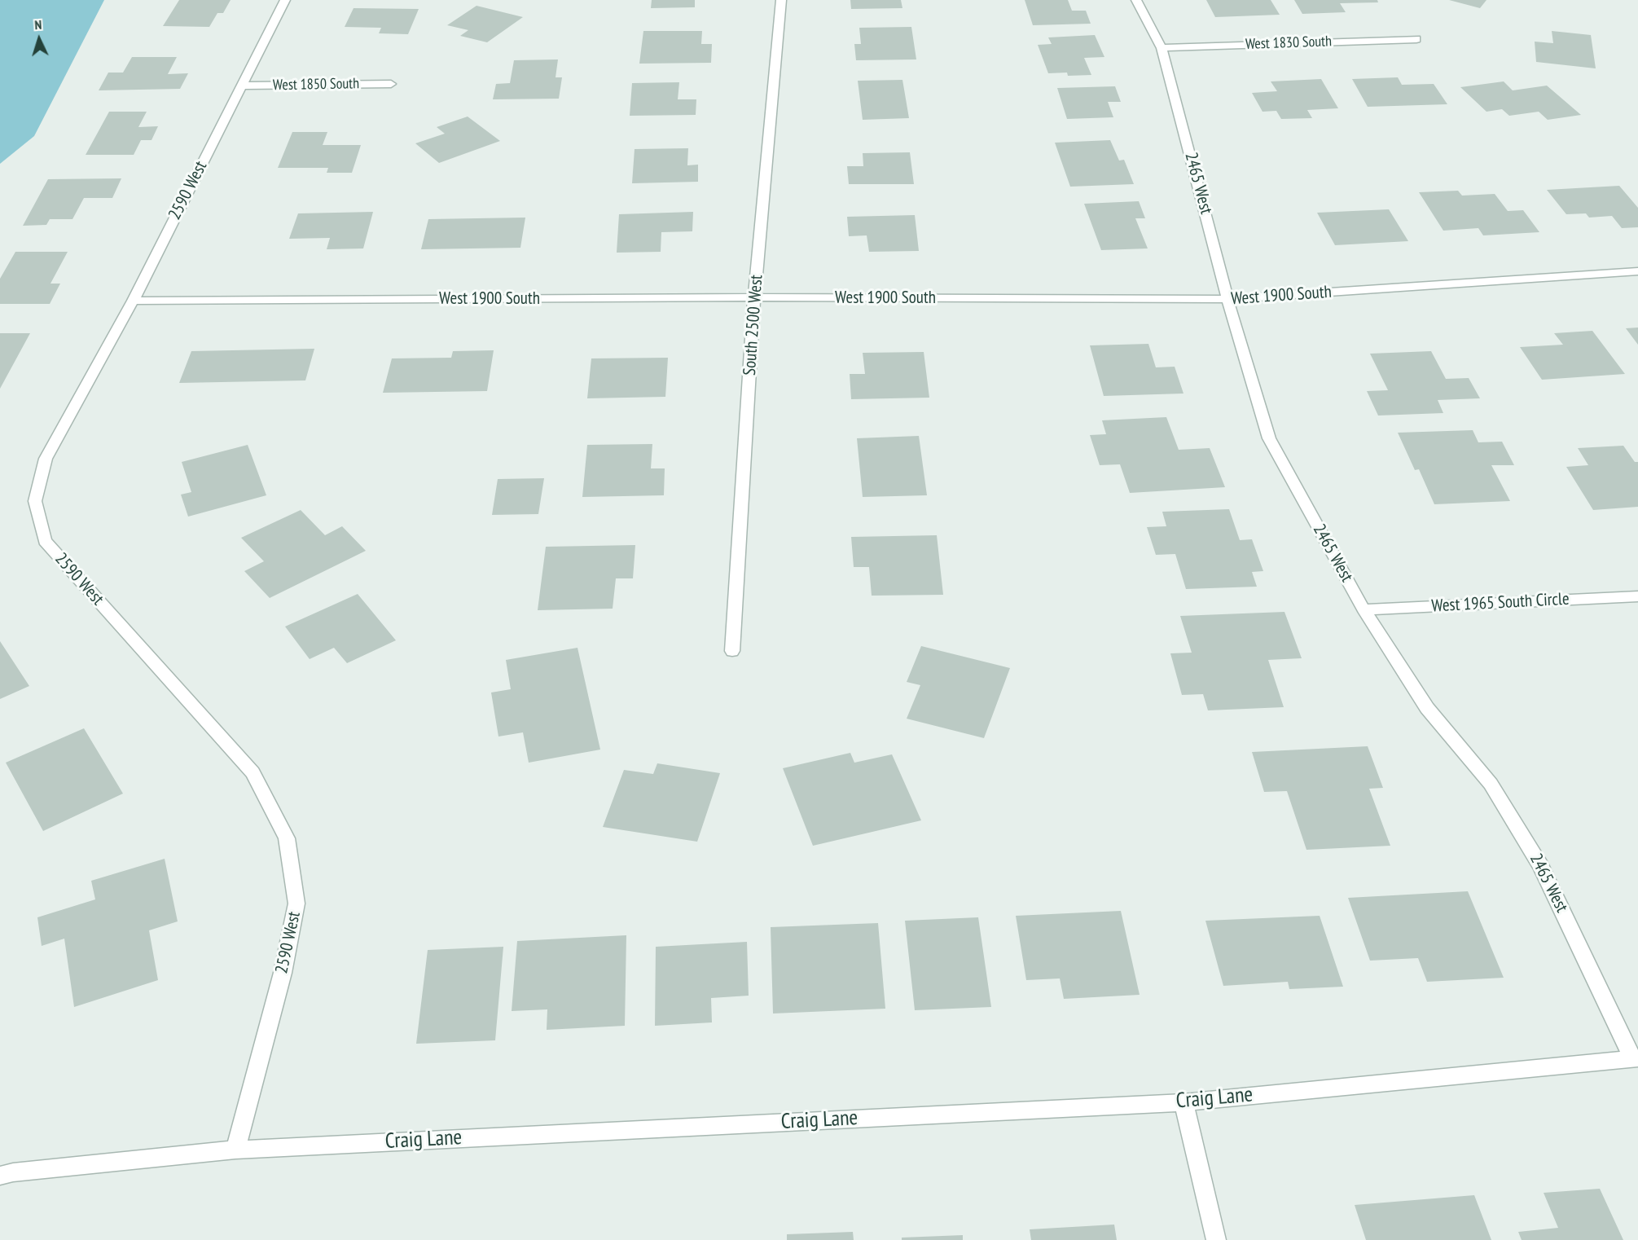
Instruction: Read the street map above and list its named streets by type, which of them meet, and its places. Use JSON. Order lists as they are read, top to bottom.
{
  "streets": {
    "street": [
      "West 1830 South",
      "West 1850 South",
      "2465 West",
      "2590 West",
      "West 1900 South",
      "South 2500 West",
      "West 1965 South Circle",
      "Craig Lane"
    ]
  },
  "crossings": [
    ["West 1830 South", "2465 West"],
    ["West 1850 South", "2590 West"],
    ["2465 West", "West 1900 South"],
    ["2465 West", "West 1965 South Circle"],
    ["2465 West", "Craig Lane"],
    ["2590 West", "West 1900 South"],
    ["2590 West", "Craig Lane"],
    ["West 1900 South", "South 2500 West"]
  ],
  "north": "top"
}
